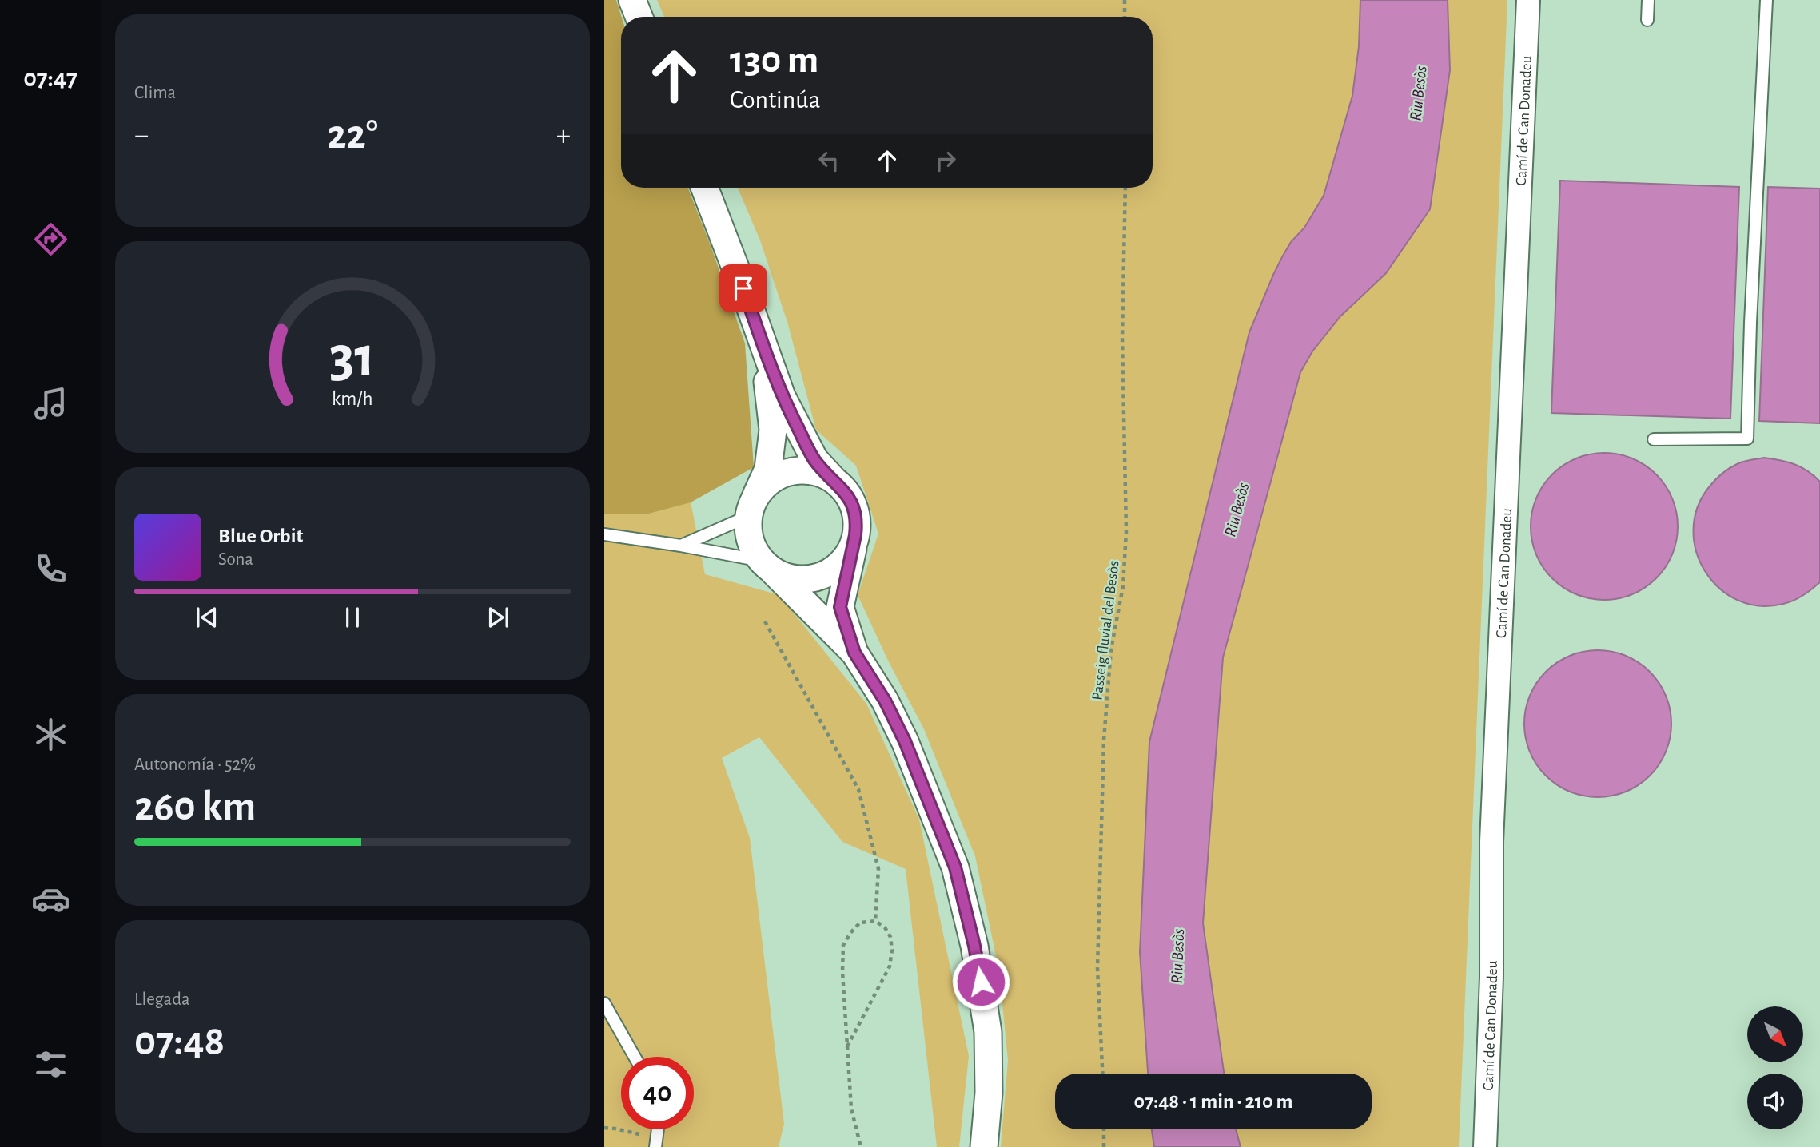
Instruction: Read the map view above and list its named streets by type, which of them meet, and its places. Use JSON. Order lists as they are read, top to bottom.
{
  "streets": {
    "street": ["Camí de Can Donadeu"],
    "path": ["Passeig fluvial del Besòs"]
  },
  "water": ["Riu Besòs"],
  "north": "bottom right",
  "page": {
    "tabs": "07:47",
    "tile": [
      "Clima",
      ["Autonomía · 52%", "260 km"],
      ["Llegada", "07:48"]
    ],
    "turn": ["130 m", "Continúa"],
    "heat": ["−", "22°", "+"],
    "song": ["Blue Orbit", "Sona"],
    "limit": "40",
    "trip": "07:48 · 1 min · 210 m",
    "gauge": ["31", "km/h"]
  }
}
